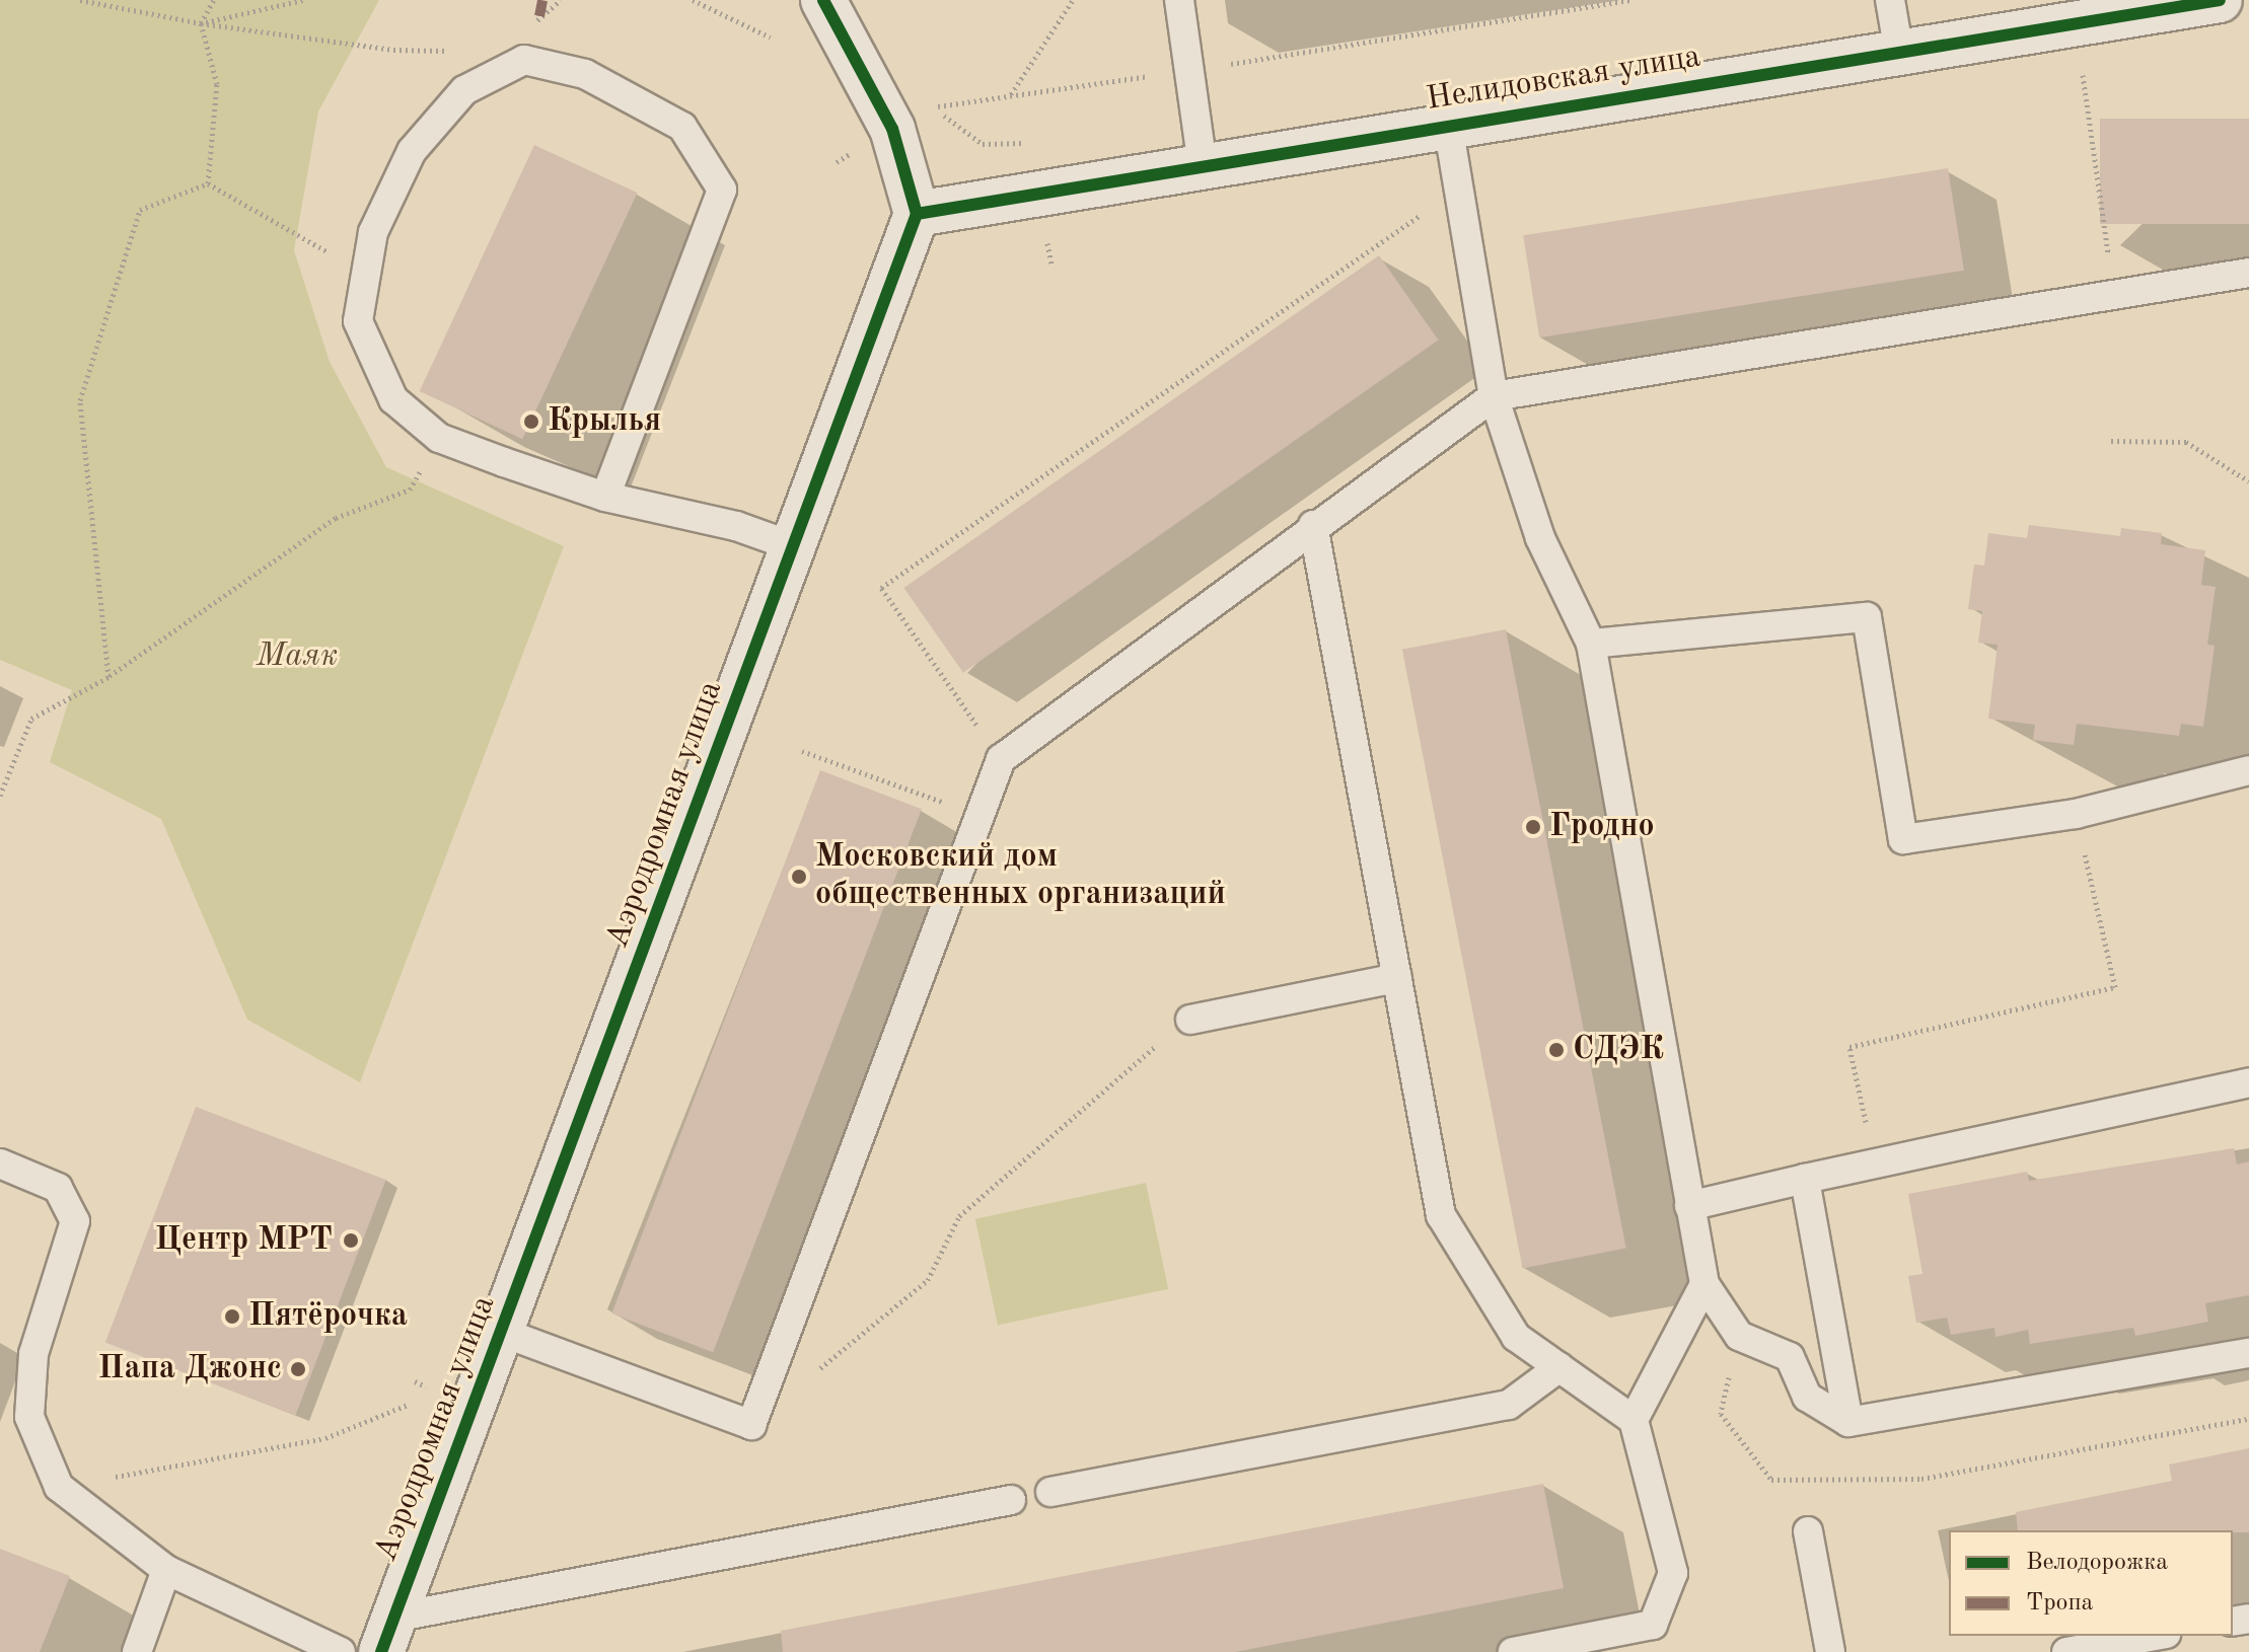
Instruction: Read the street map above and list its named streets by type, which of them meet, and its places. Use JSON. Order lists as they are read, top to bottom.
{
  "streets": {
    "street": ["Нелидовская улица", "Аэродромная улица"]
  },
  "crossings": [
    ["Нелидовская улица", "Аэродромная улица"]
  ],
  "parks": ["Маяк"],
  "places": [
    "Крылья",
    "Гродно",
    "Московский дом общественных организаций",
    "СДЭК",
    "Центр МРТ",
    "Пятёрочка",
    "Папа Джонс"
  ],
  "legend": ["Велодорожка", "Тропа"]
}
